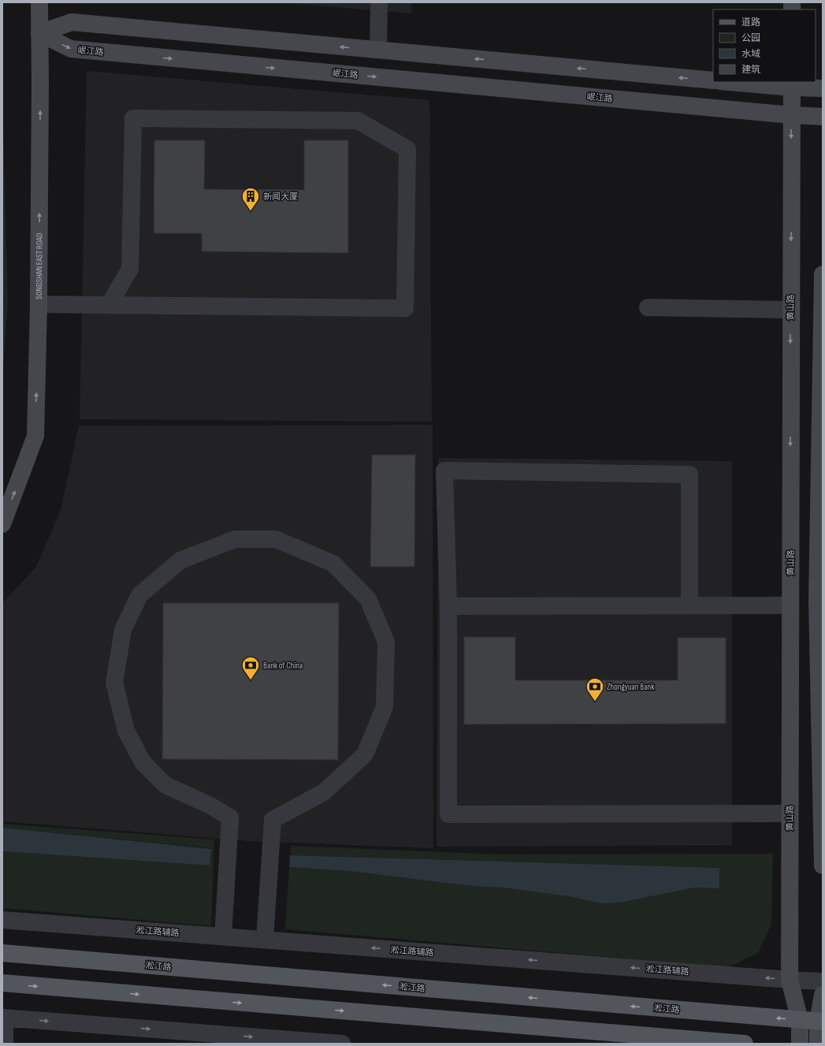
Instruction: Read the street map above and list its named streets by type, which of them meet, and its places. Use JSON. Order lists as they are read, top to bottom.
{
  "streets": {
    "main road": ["淞江路"],
    "street": [
      "岷江路",
      "SONGSHAN EAST ROAD",
      "黄山路",
      "淞江路辅路"
    ]
  },
  "crossings": [
    ["岷江路", "SONGSHAN EAST ROAD"],
    ["岷江路", "黄山路"],
    ["黄山路", "淞江路辅路"],
    ["黄山路", "淞江路"]
  ],
  "one_way": ["SONGSHAN EAST ROAD", "淞江路辅路"],
  "places": {
    "building": ["新闻大厦"],
    "bank": ["Bank of China", "Zhongyuan Bank"]
  },
  "legend": [
    "道路",
    "公园",
    "水域",
    "建筑"
  ]
}
